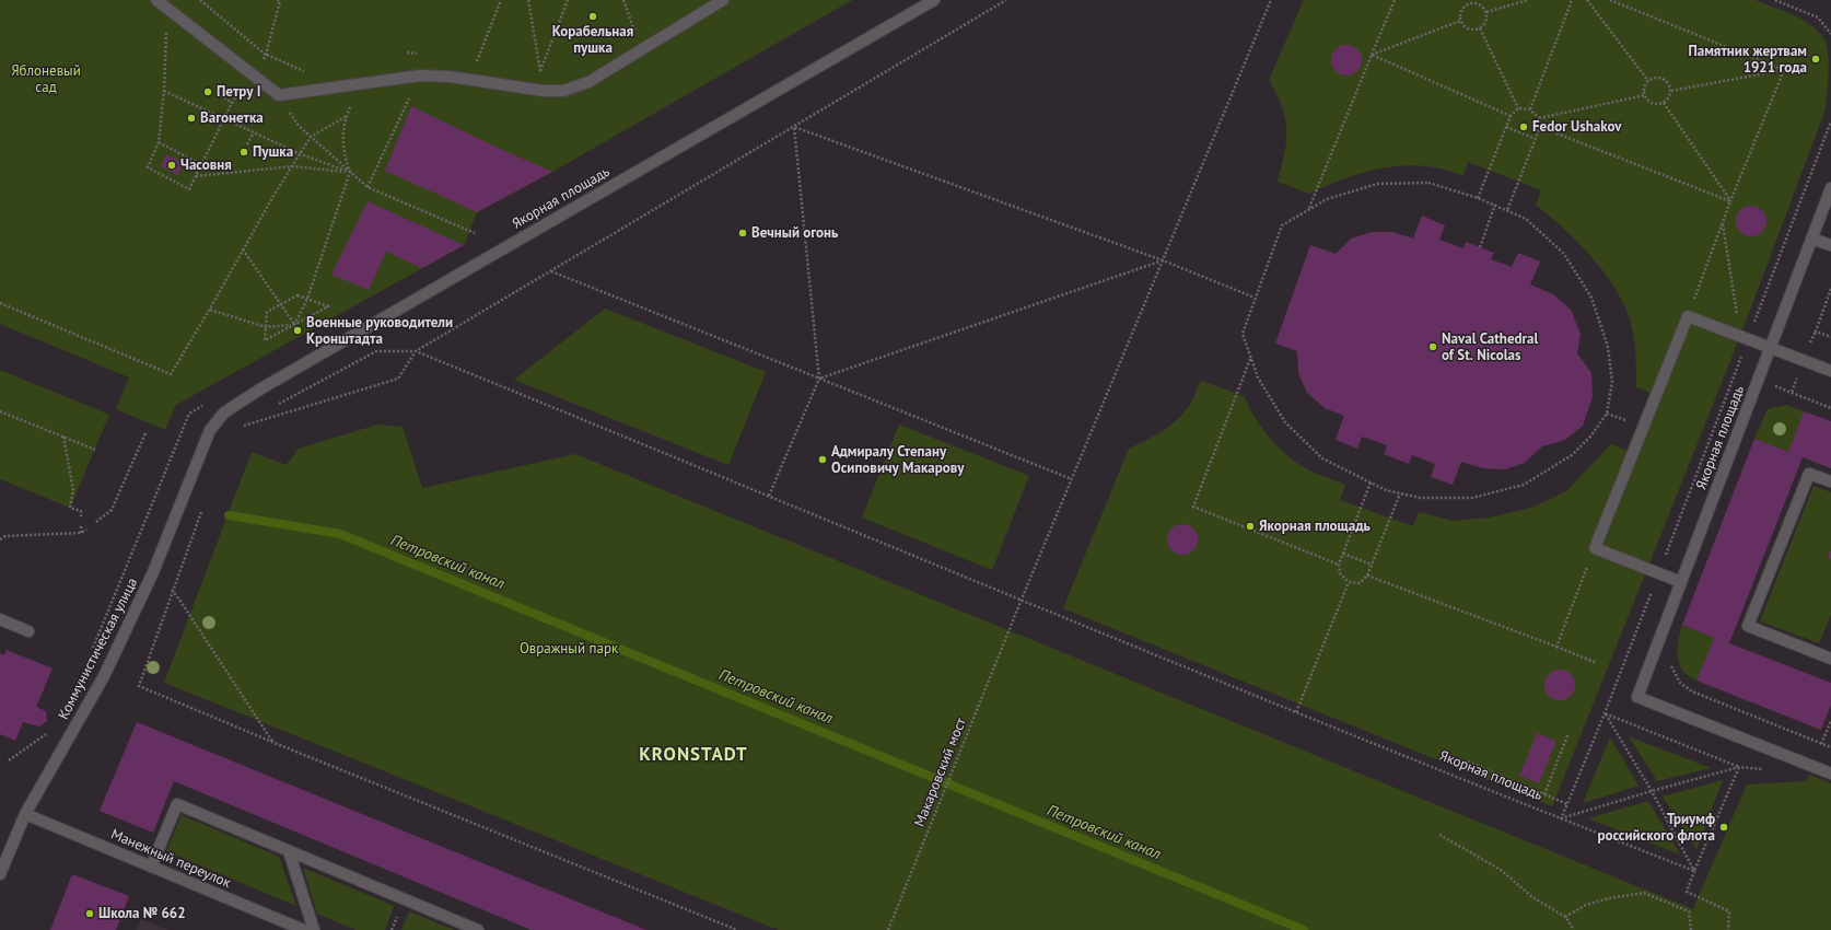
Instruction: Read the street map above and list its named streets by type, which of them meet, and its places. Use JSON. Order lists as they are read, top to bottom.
{
  "streets": {
    "street": ["Якорная площадь", "Коммунистическая улица", "Манежный переулок"],
    "path": ["Макаровский мост"]
  },
  "crossings": [
    ["Якорная площадь", "Коммунистическая улица"],
    ["Якорная площадь", "Макаровский мост"],
    ["Коммунистическая улица", "Манежный переулок"]
  ],
  "districts": ["KRONSTADT"],
  "water": ["Петровский канал"],
  "parks": ["Яблоневый сад", "Овражный парк"],
  "places": [
    "Корабельная пушка",
    "Памятник жертвам 1921 года",
    "Петру I",
    "Вагонетка",
    "Fedor Ushakov",
    "Пушка",
    "Часовня",
    "Вечный огонь",
    "Военные руководители Кронштадта",
    "Naval Cathedral of St. Nicolas",
    "Адмиралу Степану Осиповичу Макарову",
    "Якорная площадь",
    "Триумф российского флота",
    "Школа № 662"
  ]
}
